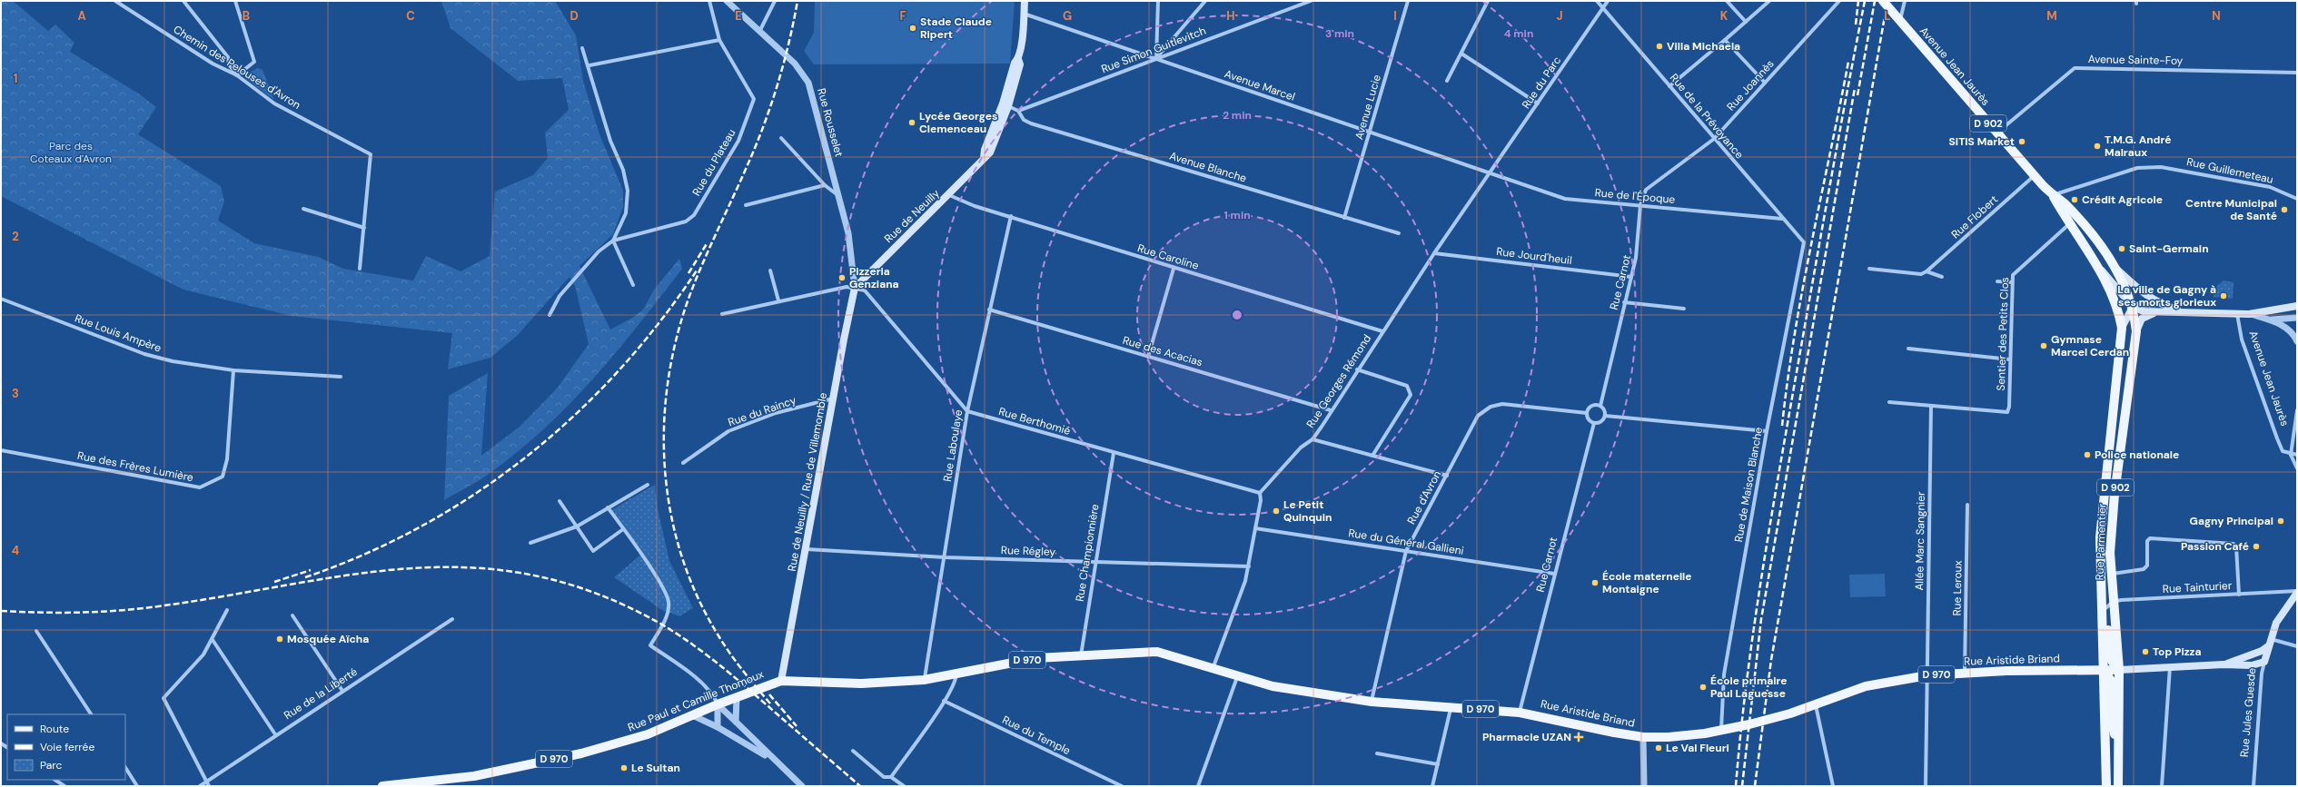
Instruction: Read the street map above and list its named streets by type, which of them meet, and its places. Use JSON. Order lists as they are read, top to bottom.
{
  "streets": {
    "main road": [
      "Avenue Jean Jaurès",
      "D 902",
      "Rue de Neuilly",
      "Rue de Neuilly / Rue de Villemomble",
      "Rue Parmentier",
      "D 970",
      "Rue Aristide Briand",
      "Rue Paul et Camille Thomoux",
      "Rue Jules Guesde"
    ],
    "street": [
      "Rue Simon Guitlevitch",
      "Avenue Sainte-Foy",
      "Chemin des Pelouses d'Avron",
      "Rue du Parc",
      "Avenue Marcel",
      "Rue Joannès",
      "Avenue Lucie",
      "Rue de la Prévoyance",
      "Rue Rousselet",
      "Rue du Plateau",
      "Avenue Blanche",
      "Rue Guillemeteau",
      "Rue de l'Époque",
      "Rue Flobert",
      "Rue Jourd'heuil",
      "Rue Caroline",
      "Rue Carnot",
      "Rue Louis Ampère",
      "Sentier des Petits Clos",
      "Rue des Acacias",
      "Rue Georges Rémond",
      "Rue du Raincy",
      "Rue Berthomié",
      "Rue Laboulaye",
      "Rue des Frères Lumière",
      "Rue de Maison Blanche",
      "Rue d'Avron",
      "Allée Marc Sangnier",
      "Rue du Général Gallieni",
      "Rue Régley",
      "Rue Championnière",
      "Rue Tainturier",
      "Rue Leroux",
      "Rue de la Liberté",
      "Rue du Temple"
    ]
  },
  "crossings": [
    ["Rue Simon Guitlevitch", "Avenue Marcel"],
    ["Rue Simon Guitlevitch", "Avenue Blanche"],
    ["Avenue Sainte-Foy", "Avenue Jean Jaurès"],
    ["Avenue Jean Jaurès", "Rue Guillemeteau"],
    ["Avenue Jean Jaurès", "Rue Flobert"],
    ["Avenue Jean Jaurès", "Sentier des Petits Clos"],
    ["Avenue Jean Jaurès", "Rue Parmentier"],
    ["Rue du Parc", "Avenue Marcel"],
    ["Rue du Parc", "Rue de la Prévoyance"],
    ["Rue du Parc", "Rue de l'Époque"],
    ["Rue du Parc", "Rue Georges Rémond"],
    ["Avenue Marcel", "Avenue Lucie"],
    ["Avenue Marcel", "Rue de l'Époque"],
    ["Avenue Marcel", "Rue de Neuilly"],
    ["Avenue Marcel", "Rue Georges Rémond"],
    ["Rue Joannès", "Rue de la Prévoyance"],
    ["Rue Joannès", "Rue de l'Époque"],
    ["Rue Joannès", "Rue Carnot"],
    ["Avenue Lucie", "Avenue Blanche"],
    ["Rue de la Prévoyance", "Rue de l'Époque"],
    ["Rue de la Prévoyance", "Rue de Maison Blanche"],
    ["Rue Rousselet", "Rue de Neuilly"],
    ["Rue Rousselet", "Rue de Neuilly / Rue de Villemomble"],
    ["D 902", "Rue Parmentier"],
    ["D 902", "Rue Aristide Briand"],
    ["Rue de l'Époque", "Rue Carnot"],
    ["Rue de l'Époque", "Rue Georges Rémond"],
    ["Rue de Neuilly", "Rue Caroline"],
    ["Rue de Neuilly", "Rue de Neuilly / Rue de Villemomble"],
    ["Rue Jourd'heuil", "Rue Carnot"],
    ["Rue Jourd'heuil", "Rue Georges Rémond"],
    ["Rue Caroline", "Rue Georges Rémond"],
    ["Rue Caroline", "Rue Laboulaye"],
    ["Rue Carnot", "Rue d'Avron"],
    ["Rue Carnot", "Rue du Général Gallieni"],
    ["Rue Carnot", "Rue Aristide Briand"],
    ["Rue Louis Ampère", "Rue des Frères Lumière"],
    ["Sentier des Petits Clos", "Allée Marc Sangnier"],
    ["Rue des Acacias", "Rue Georges Rémond"],
    ["Rue des Acacias", "Rue Laboulaye"],
    ["Rue Georges Rémond", "Rue Berthomié"],
    ["Rue du Raincy", "Rue de Neuilly / Rue de Villemomble"],
    ["Rue Berthomié", "Rue Laboulaye"],
    ["Rue Berthomié", "Rue Championnière"],
    ["Rue Laboulaye", "Rue Régley"],
    ["Rue Laboulaye", "D 970"],
    ["Rue de Neuilly / Rue de Villemomble", "Rue Régley"],
    ["Rue de Neuilly / Rue de Villemomble", "D 970"],
    ["Rue de Neuilly / Rue de Villemomble", "Rue Paul et Camille Thomoux"],
    ["Rue de Maison Blanche", "Rue Aristide Briand"],
    ["Rue d'Avron", "Rue du Général Gallieni"],
    ["Rue d'Avron", "Rue Aristide Briand"],
    ["Allée Marc Sangnier", "Rue Aristide Briand"],
    ["Rue Parmentier", "Rue Tainturier"],
    ["Rue Parmentier", "Rue Aristide Briand"],
    ["Rue Régley", "Rue Championnière"],
    ["Rue Championnière", "D 970"],
    ["Rue Championnière", "Rue Aristide Briand"],
    ["Rue Tainturier", "Rue Jules Guesde"],
    ["Rue Leroux", "Rue Aristide Briand"],
    ["D 970", "Rue Aristide Briand"],
    ["D 970", "Rue Paul et Camille Thomoux"]
  ],
  "parks": ["Parc des Coteaux d'Avron"],
  "places": {
    "other": [
      "Stade Claude Ripert",
      "Villa Michaela",
      "Lycée Georges Clemenceau",
      "SiTiS Market",
      "T.M.G. André Malraux",
      "Crédit Agricole",
      "Centre Municipal de Santé",
      "Saint-Germain",
      "Pizzeria Genziana",
      "La ville de Gagny à ses morts glorieux",
      "Gymnase Marcel Cerdan",
      "Police nationale",
      "Le Petit Quinquin",
      "Gagny Principal",
      "Passion Café",
      "École maternelle Montaigne",
      "Mosquée Aïcha",
      "Top Pizza",
      "École primaire Paul Laguesse",
      "Le Val Fleuri",
      "Le Sultan"
    ],
    "health": ["Pharmacie UZAN"]
  },
  "legend": ["Route", "Voie ferrée", "Parc"],
  "grid": {
    "columns": [
      "A",
      "B",
      "C",
      "D",
      "E",
      "F",
      "G",
      "H",
      "I",
      "J",
      "K",
      "L",
      "M",
      "N"
    ],
    "rows": [
      "1",
      "2",
      "3",
      "4"
    ]
  },
  "rings": [
    "4 min",
    "3 min",
    "2 min",
    "1 min"
  ]
}
